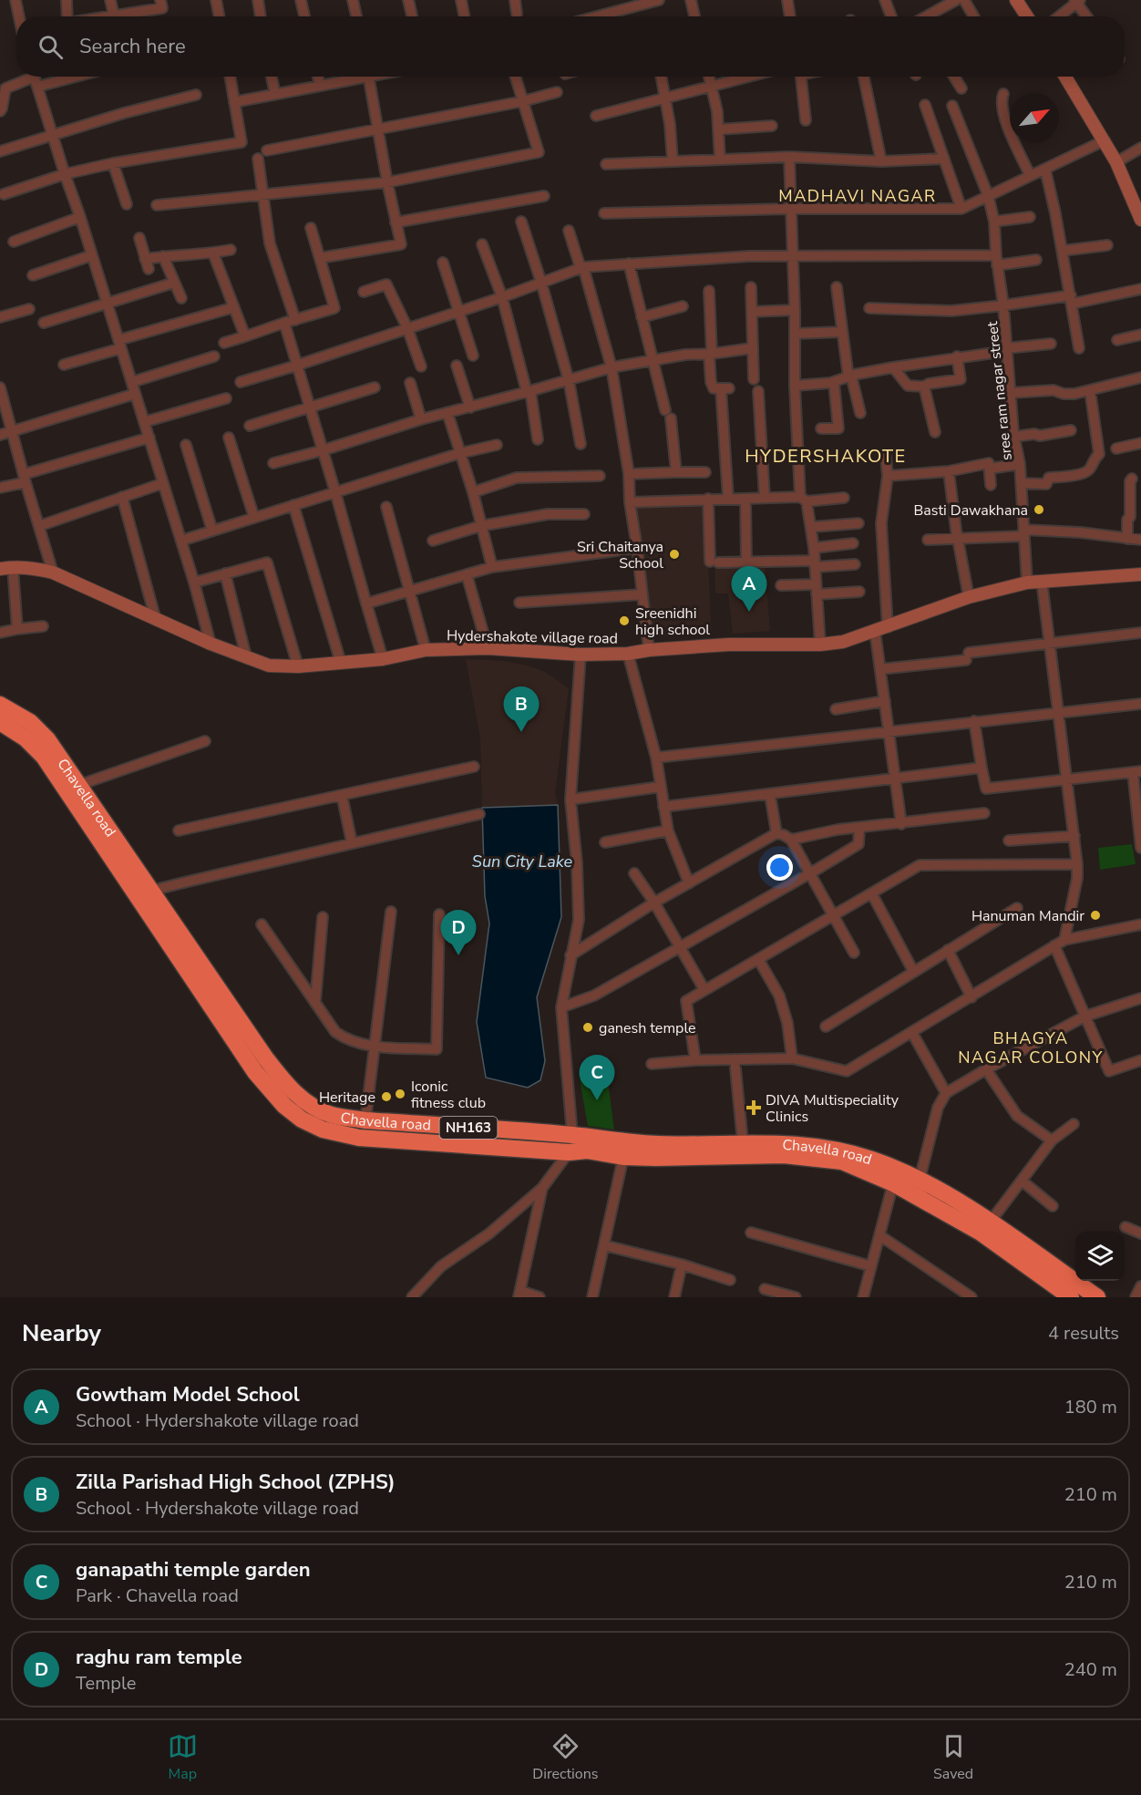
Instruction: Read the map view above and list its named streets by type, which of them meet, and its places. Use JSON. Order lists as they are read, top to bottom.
{
  "streets": {
    "highway": ["Chavella road", "NH163"],
    "street": ["sree ram nagar street", "Hydershakote village road"]
  },
  "crossings": [
    ["sree ram nagar street", "Hydershakote village road"]
  ],
  "districts": ["MADHAVI NAGAR", "HYDERSHAKOTE", "BHAGYA NAGAR COLONY"],
  "water": ["Sun City Lake"],
  "places": {
    "other": [
      "Basti Dawakhana",
      "Sri Chaitanya School",
      "Sreenidhi high school",
      "Hanuman Mandir",
      "ganesh temple",
      "Iconic fitness club",
      "Heritage"
    ],
    "health": ["DIVA Multispeciality Clinics"]
  },
  "north": "top right",
  "page": {
    "search": "Search here",
    "pins": [
      "A",
      "B",
      "D",
      "C"
    ],
    "heading": ["Nearby", "4 results"],
    "list": [
      {
        "mark": "A",
        "name": "Gowtham Model School",
        "note": "School · Hydershakote village road",
        "value": "180 m"
      },
      {
        "mark": "B",
        "name": "Zilla Parishad High School (ZPHS)",
        "note": "School · Hydershakote village road",
        "value": "210 m"
      },
      {
        "mark": "C",
        "name": "ganapathi temple garden",
        "note": "Park · Chavella road",
        "value": "210 m"
      },
      {
        "mark": "D",
        "name": "raghu ram temple",
        "note": "Temple",
        "value": "240 m"
      }
    ],
    "nav": ["Map", "Directions", "Saved"]
  }
}
